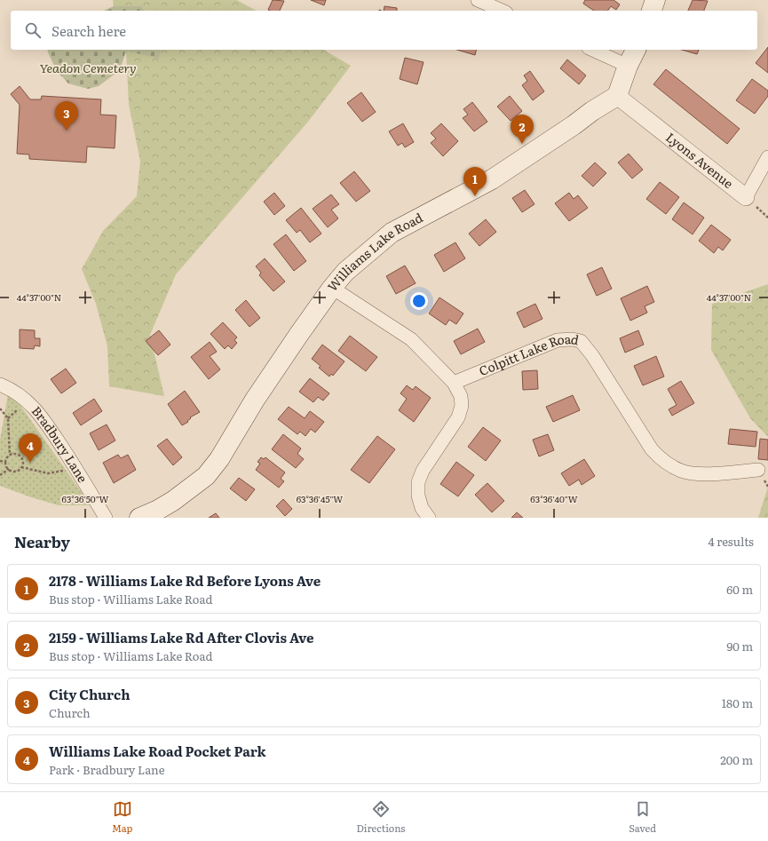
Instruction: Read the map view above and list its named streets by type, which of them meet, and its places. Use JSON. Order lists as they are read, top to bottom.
{
  "streets": {
    "main road": ["Williams Lake Road"],
    "street": ["Lyons Avenue", "Colpitt Lake Road", "Bradbury Lane"]
  },
  "crossings": [
    ["Lyons Avenue", "Williams Lake Road"]
  ],
  "parks": ["Yeadon Cemetery"],
  "page": {
    "search": "Search here",
    "pins": [
      "3",
      "2",
      "1",
      "4"
    ],
    "heading": ["Nearby", "4 results"],
    "list": [
      {
        "mark": "1",
        "name": "2178 - Williams Lake Rd Before Lyons Ave",
        "note": "Bus stop · Williams Lake Road",
        "value": "60 m"
      },
      {
        "mark": "2",
        "name": "2159 - Williams Lake Rd After Clovis Ave",
        "note": "Bus stop · Williams Lake Road",
        "value": "90 m"
      },
      {
        "mark": "3",
        "name": "City Church",
        "note": "Church",
        "value": "180 m"
      },
      {
        "mark": "4",
        "name": "Williams Lake Road Pocket Park",
        "note": "Park · Bradbury Lane",
        "value": "200 m"
      }
    ],
    "nav": ["Map", "Directions", "Saved"]
  },
  "coordinates": [
    "44°37'00\"N",
    "63°36'50\"W",
    "63°36'45\"W",
    "63°36'40\"W"
  ]
}
